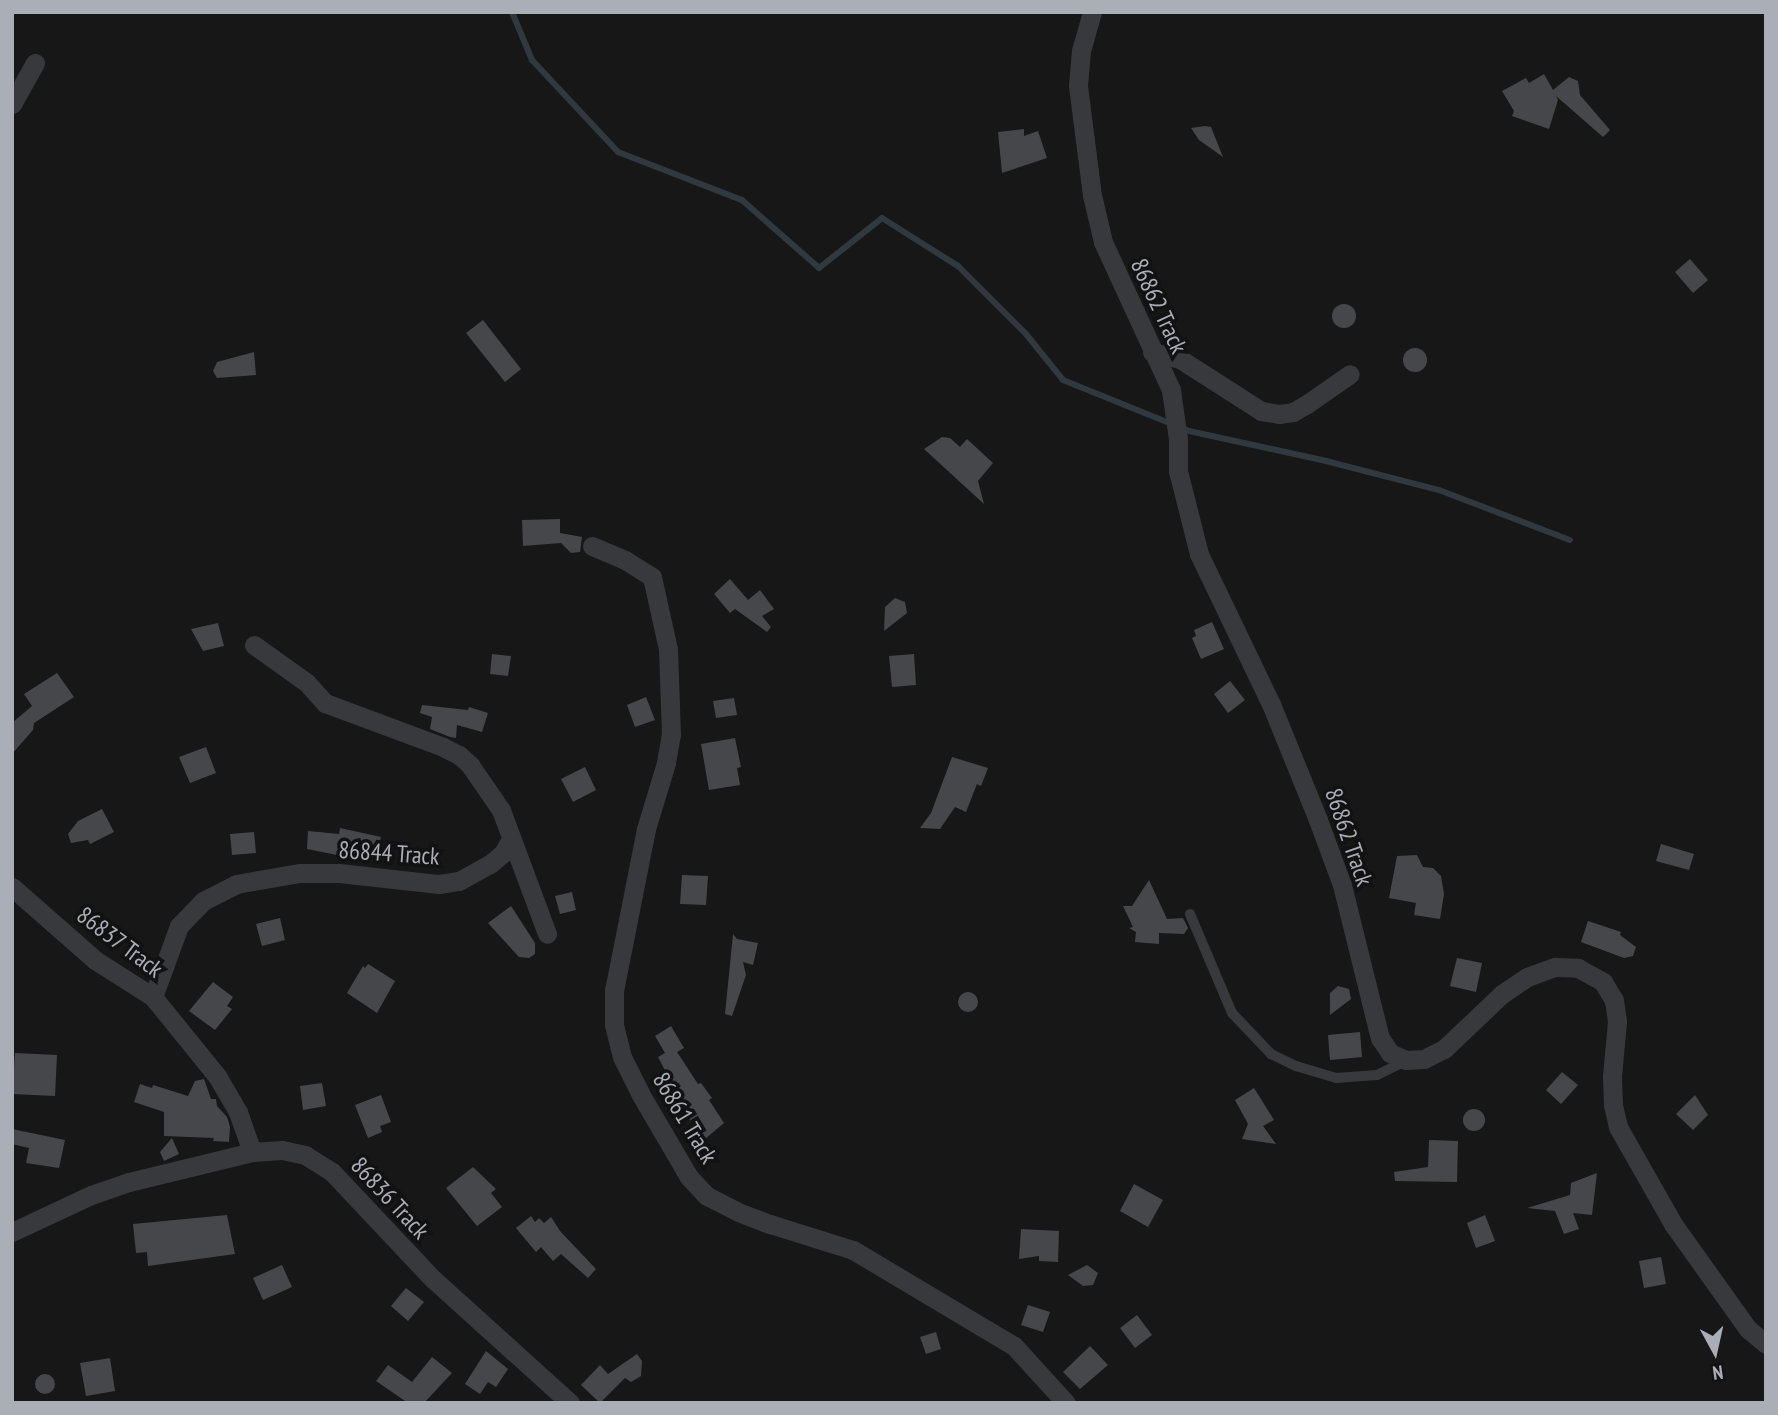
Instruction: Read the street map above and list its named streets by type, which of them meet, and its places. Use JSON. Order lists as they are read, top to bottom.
{
  "streets": {
    "street": [
      "86862 Track",
      "86844 Track",
      "86837 Track",
      "86861 Track",
      "86836 Track"
    ]
  },
  "crossings": [
    ["86844 Track", "86837 Track"],
    ["86837 Track", "86836 Track"]
  ],
  "north": "bottom"
}
